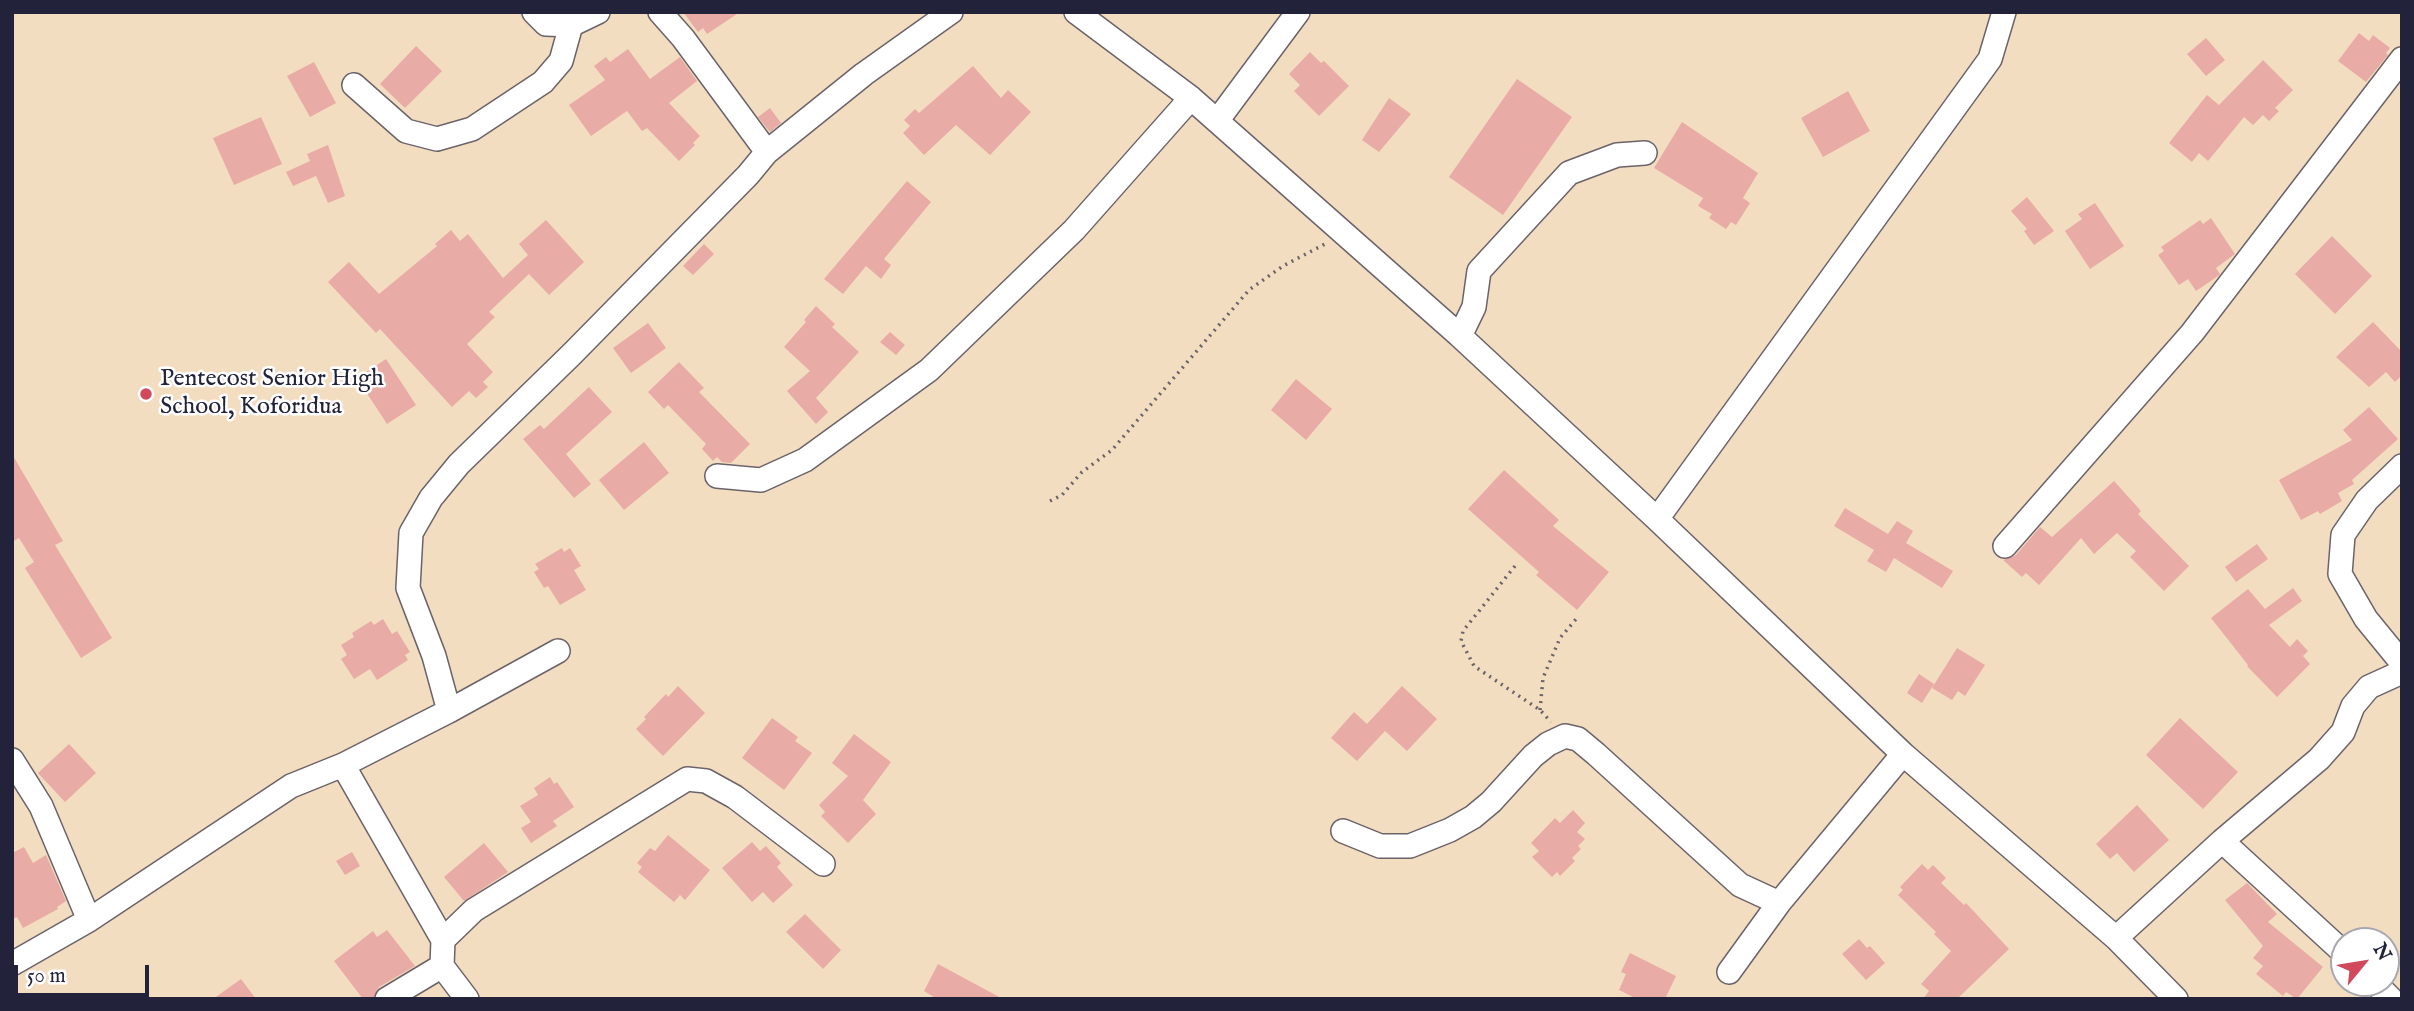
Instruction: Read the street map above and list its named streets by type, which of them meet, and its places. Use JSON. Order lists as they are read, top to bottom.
{
  "places": ["Pentecost Senior High School, Koforidua"],
  "scale_bar": "50 m",
  "north": "top right"
}
